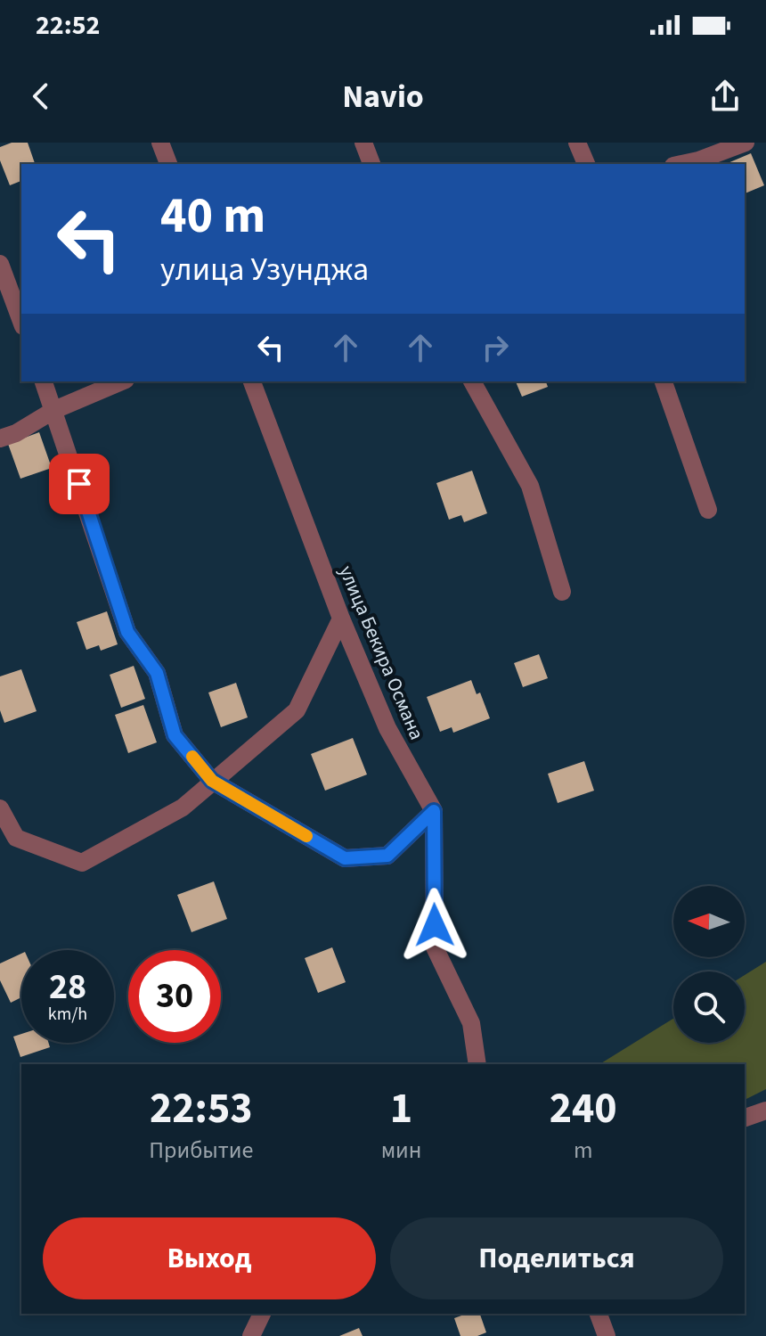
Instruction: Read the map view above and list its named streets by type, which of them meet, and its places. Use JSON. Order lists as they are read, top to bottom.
{
  "streets": {
    "street": ["улица Бекира Османа"]
  },
  "north": "left",
  "page": {
    "status": "22:52",
    "header": "Navio",
    "turn": ["40 m", "улица Узунджа"],
    "speed": "28 km/h",
    "limit": "30",
    "eta": [
      "22:53",
      "Прибытие",
      "1",
      "мин",
      "240",
      "m"
    ],
    "buttons": ["Выход", "Поделиться"]
  }
}
